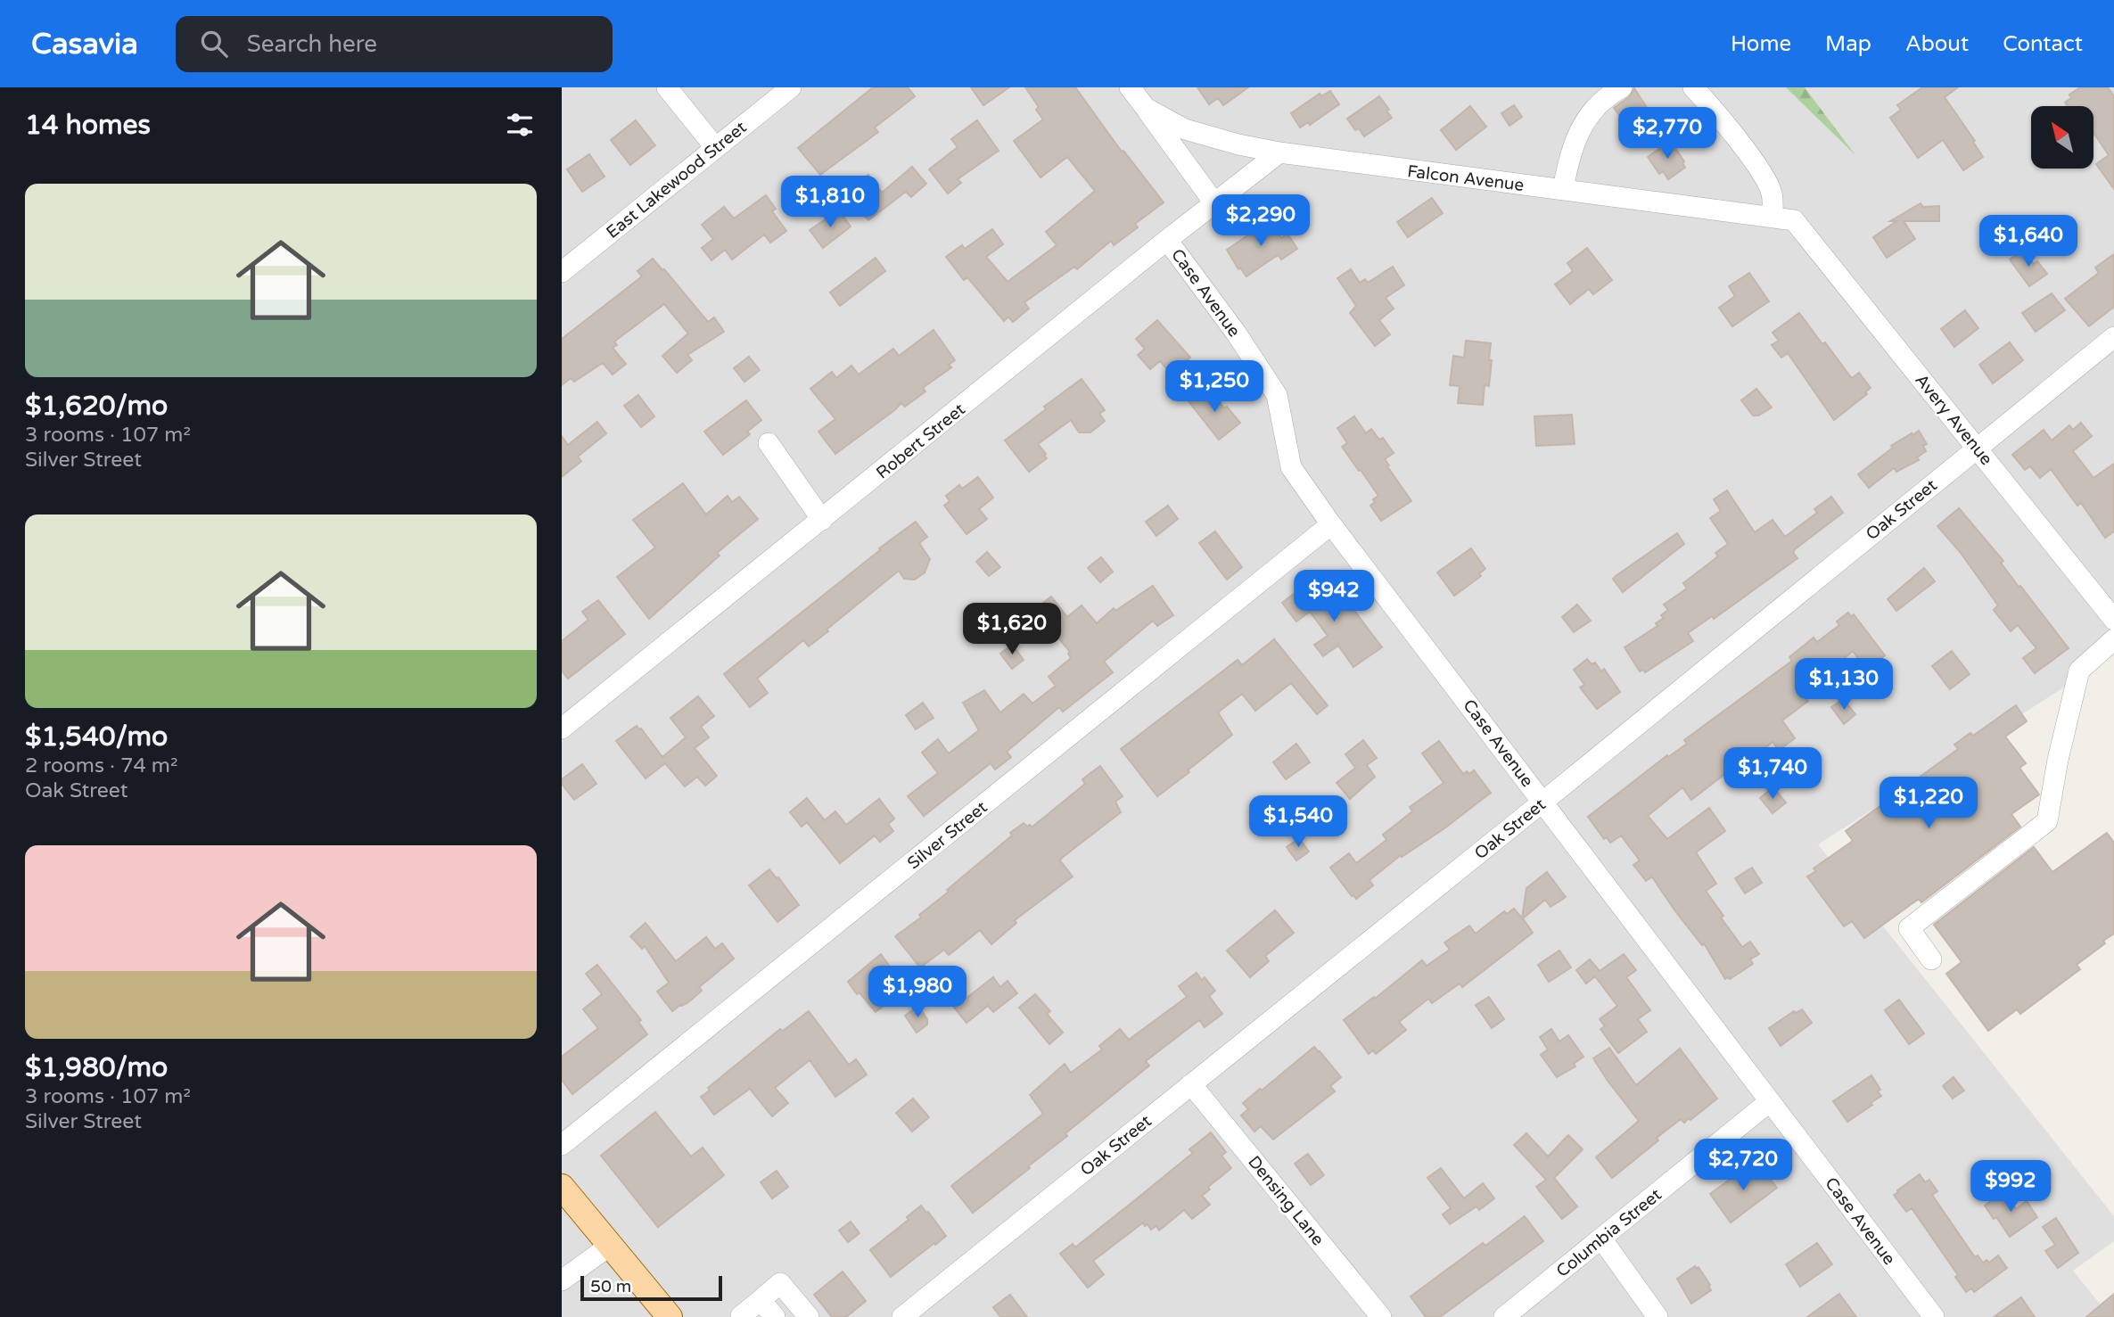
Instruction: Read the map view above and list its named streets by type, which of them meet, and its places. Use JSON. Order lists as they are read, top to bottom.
{
  "streets": {
    "street": [
      "Falcon Avenue",
      "East Lakewood Street",
      "Case Avenue",
      "Avery Avenue",
      "Robert Street",
      "Oak Street",
      "Silver Street",
      "Densing Lane",
      "Columbia Street"
    ]
  },
  "crossings": [
    ["Falcon Avenue", "Avery Avenue"],
    ["Falcon Avenue", "Robert Street"],
    ["Case Avenue", "Robert Street"],
    ["Case Avenue", "Oak Street"],
    ["Case Avenue", "Silver Street"],
    ["Case Avenue", "Columbia Street"],
    ["Avery Avenue", "Oak Street"],
    ["Oak Street", "Densing Lane"]
  ],
  "scale_bar": "50 m",
  "north": "top left",
  "page": {
    "header": "Casavia",
    "search": "Search here",
    "nav": [
      "Home",
      "Map",
      "About",
      "Contact"
    ],
    "heading": "14 homes",
    "price": [
      "$2,770",
      "$1,810",
      "$2,290",
      "$1,640",
      "$1,250",
      "$942",
      "$1,620",
      "$1,130",
      "$1,740",
      "$1,220",
      "$1,540",
      "$1,980",
      "$2,720",
      "$992"
    ],
    "list": [
      {
        "name": "$1,620/mo",
        "note": "3 rooms · 107 m² · Silver Street"
      },
      {
        "name": "$1,540/mo",
        "note": "2 rooms · 74 m² · Oak Street"
      },
      {
        "name": "$1,980/mo",
        "note": "3 rooms · 107 m² · Silver Street"
      }
    ],
    "scale": "50 m"
  }
}
